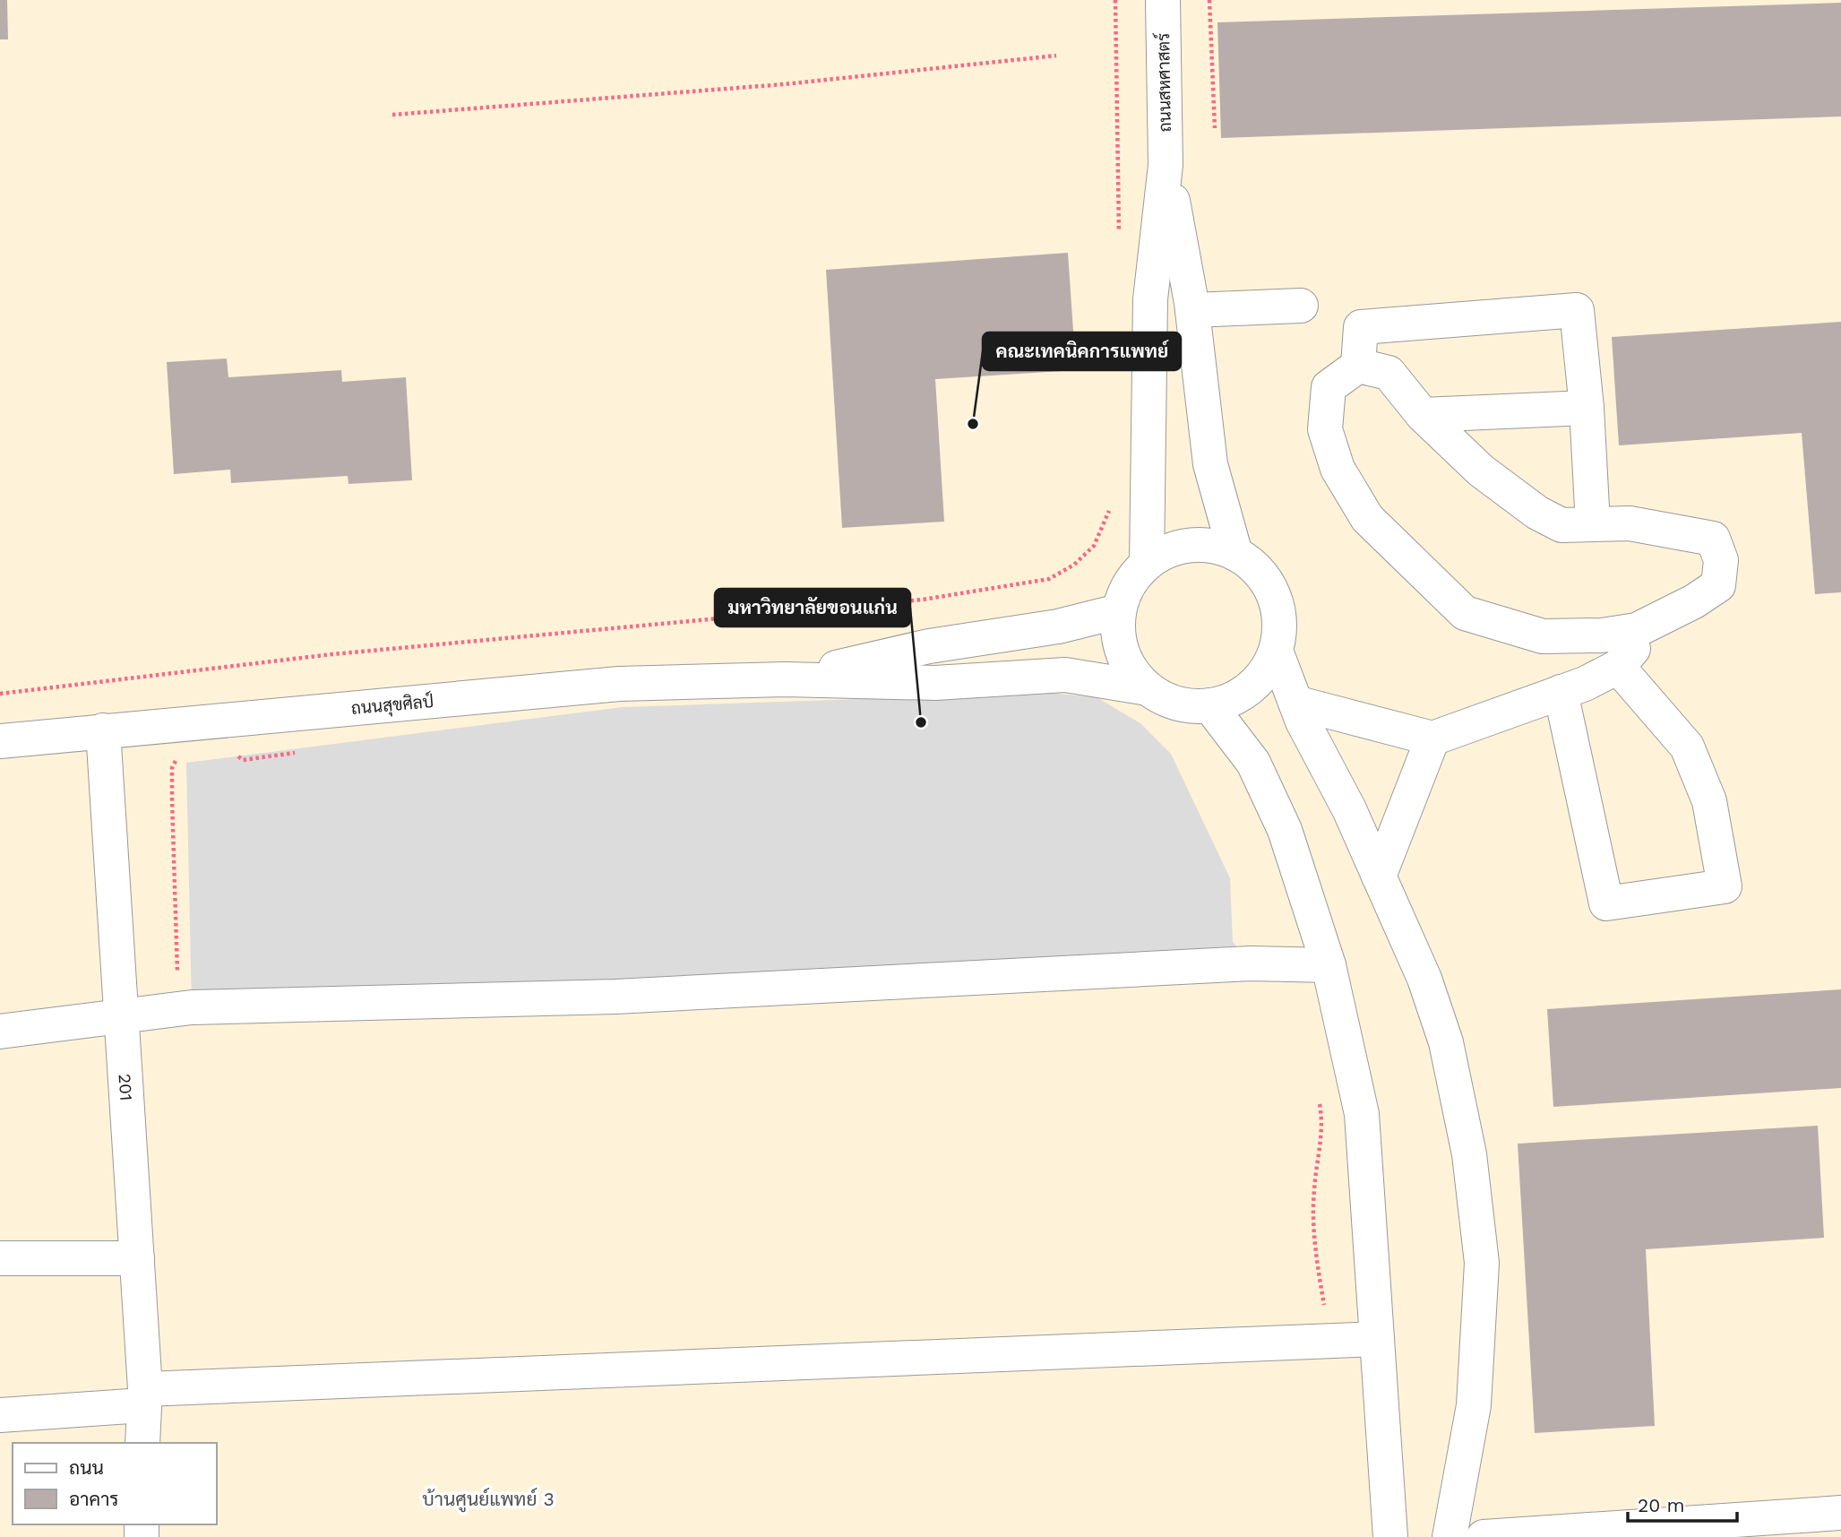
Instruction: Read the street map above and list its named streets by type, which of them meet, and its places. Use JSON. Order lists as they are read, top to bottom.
{
  "streets": {
    "street": ["ถนนสหศาสตร์", "ถนนสุขศิลป์", "201"]
  },
  "crossings": [
    ["ถนนสุขศิลป์", "201"]
  ],
  "districts": ["บ้านศูนย์แพทย์ 3"],
  "places": ["คณะเทคนิคการแพทย์", "มหาวิทยาลัยขอนแก่น"],
  "legend": ["ถนน", "อาคาร"],
  "scale_bar": "20 m"
}
